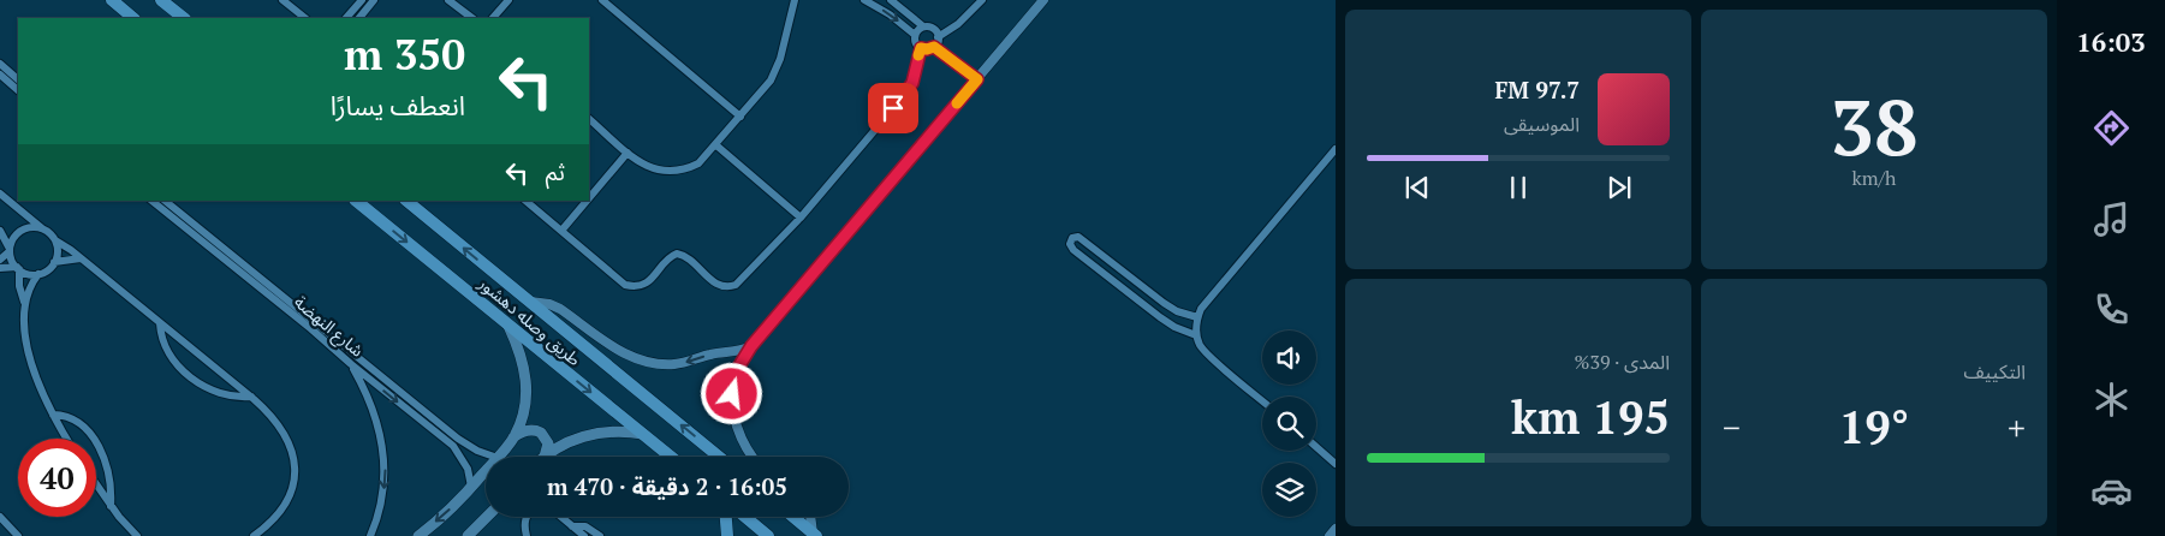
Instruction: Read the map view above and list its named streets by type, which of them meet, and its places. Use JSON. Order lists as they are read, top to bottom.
{
  "streets": {
    "main road": ["طريق وصله دهشور"],
    "street": ["شارع النهضة"]
  },
  "page": {
    "tabs": "16:03",
    "tile": [
      ["38", "km/h"],
      "التكييف",
      ["المدى · 39%", "195 km"]
    ],
    "turn": ["350 m", "انعطف يسارًا"],
    "song": ["97.7 FM", "الموسيقى"],
    "then": "ثم",
    "heat": ["−", "19°", "+"],
    "limit": "40",
    "trip": "16:05 · 2 دقيقة · 470 m"
  }
}
